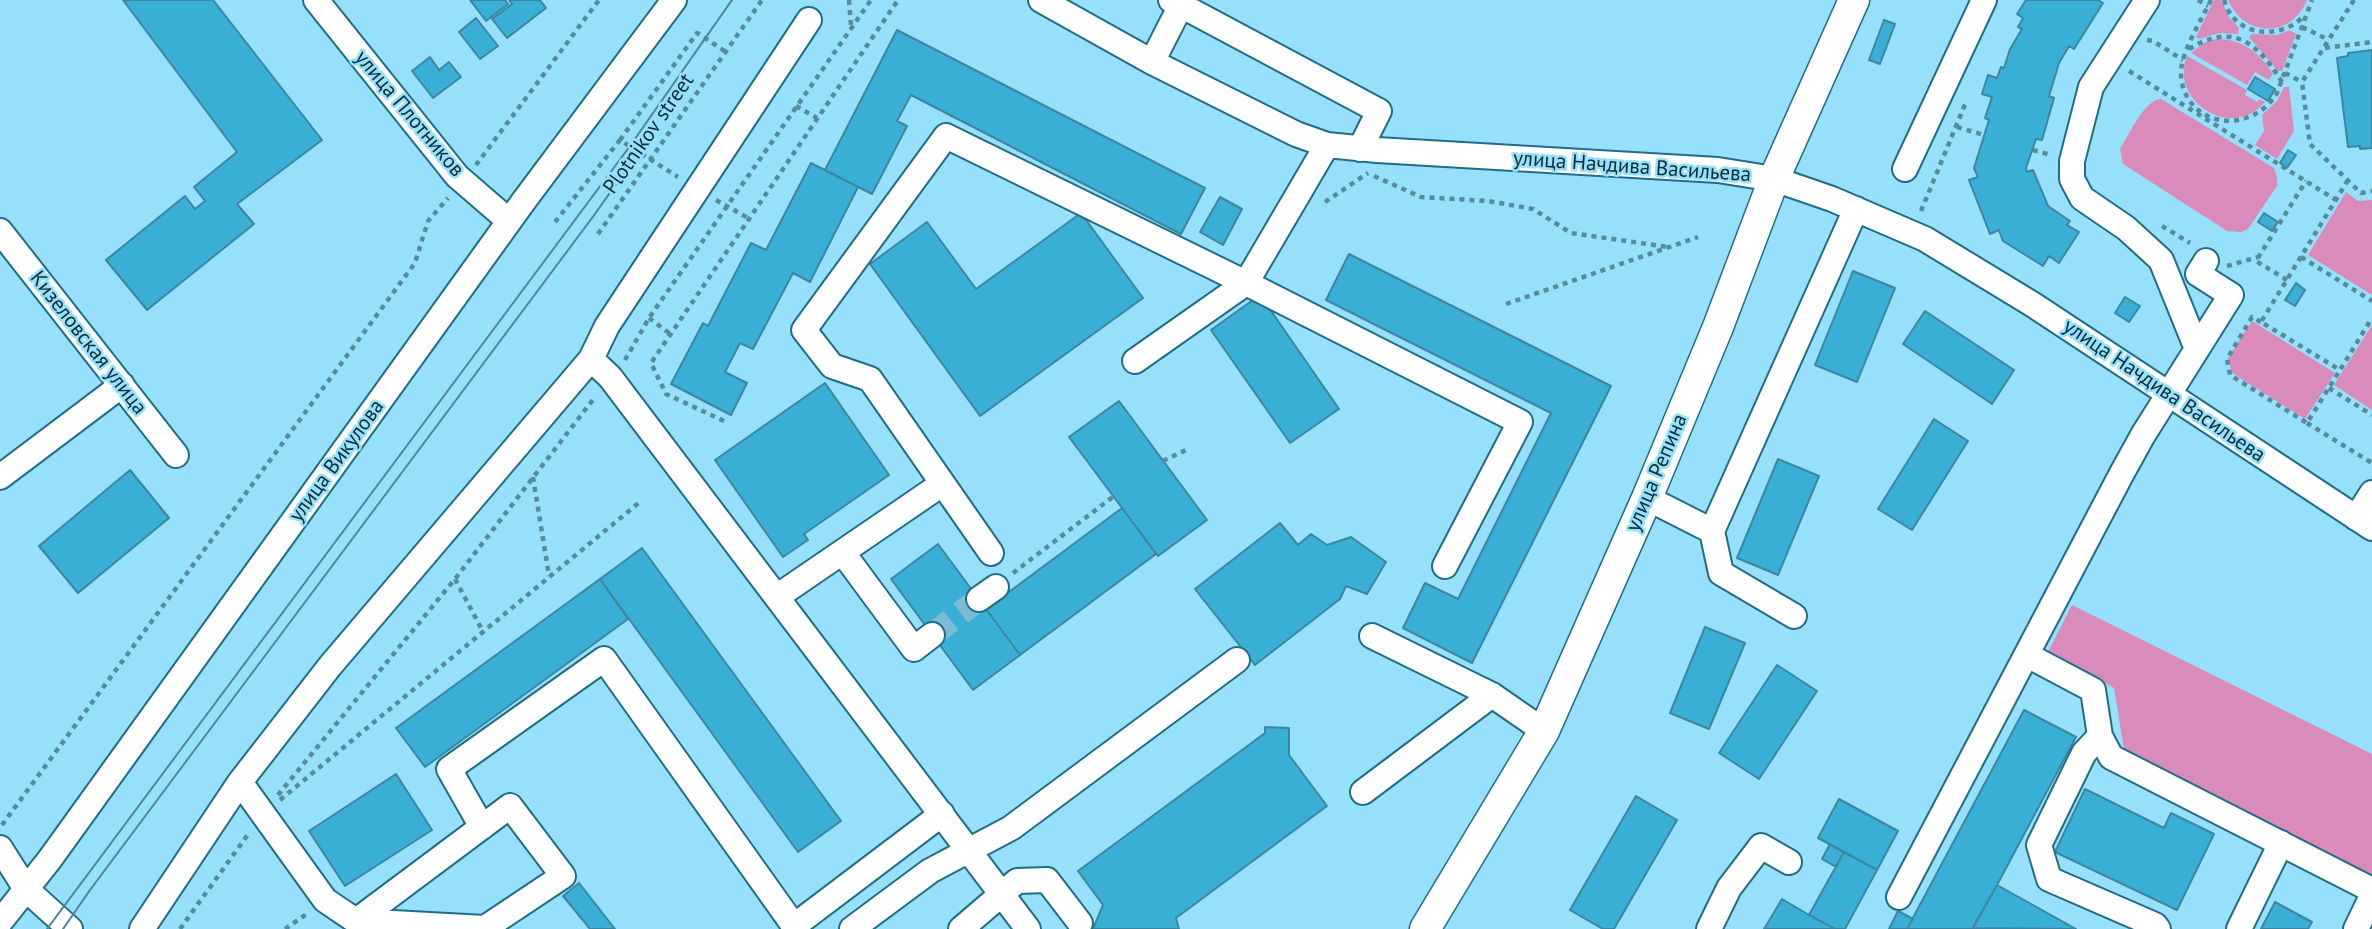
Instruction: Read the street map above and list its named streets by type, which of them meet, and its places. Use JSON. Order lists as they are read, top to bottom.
{
  "streets": {
    "main road": ["улица Репина"],
    "street": [
      "улица Плотников",
      "улица Начдива Васильева",
      "Кизеловская улица",
      "улица Викулова"
    ],
    "path": ["Plotnikov street"]
  },
  "crossings": [
    ["улица Плотников", "улица Викулова"],
    ["улица Начдива Васильева", "улица Репина"]
  ]
}
